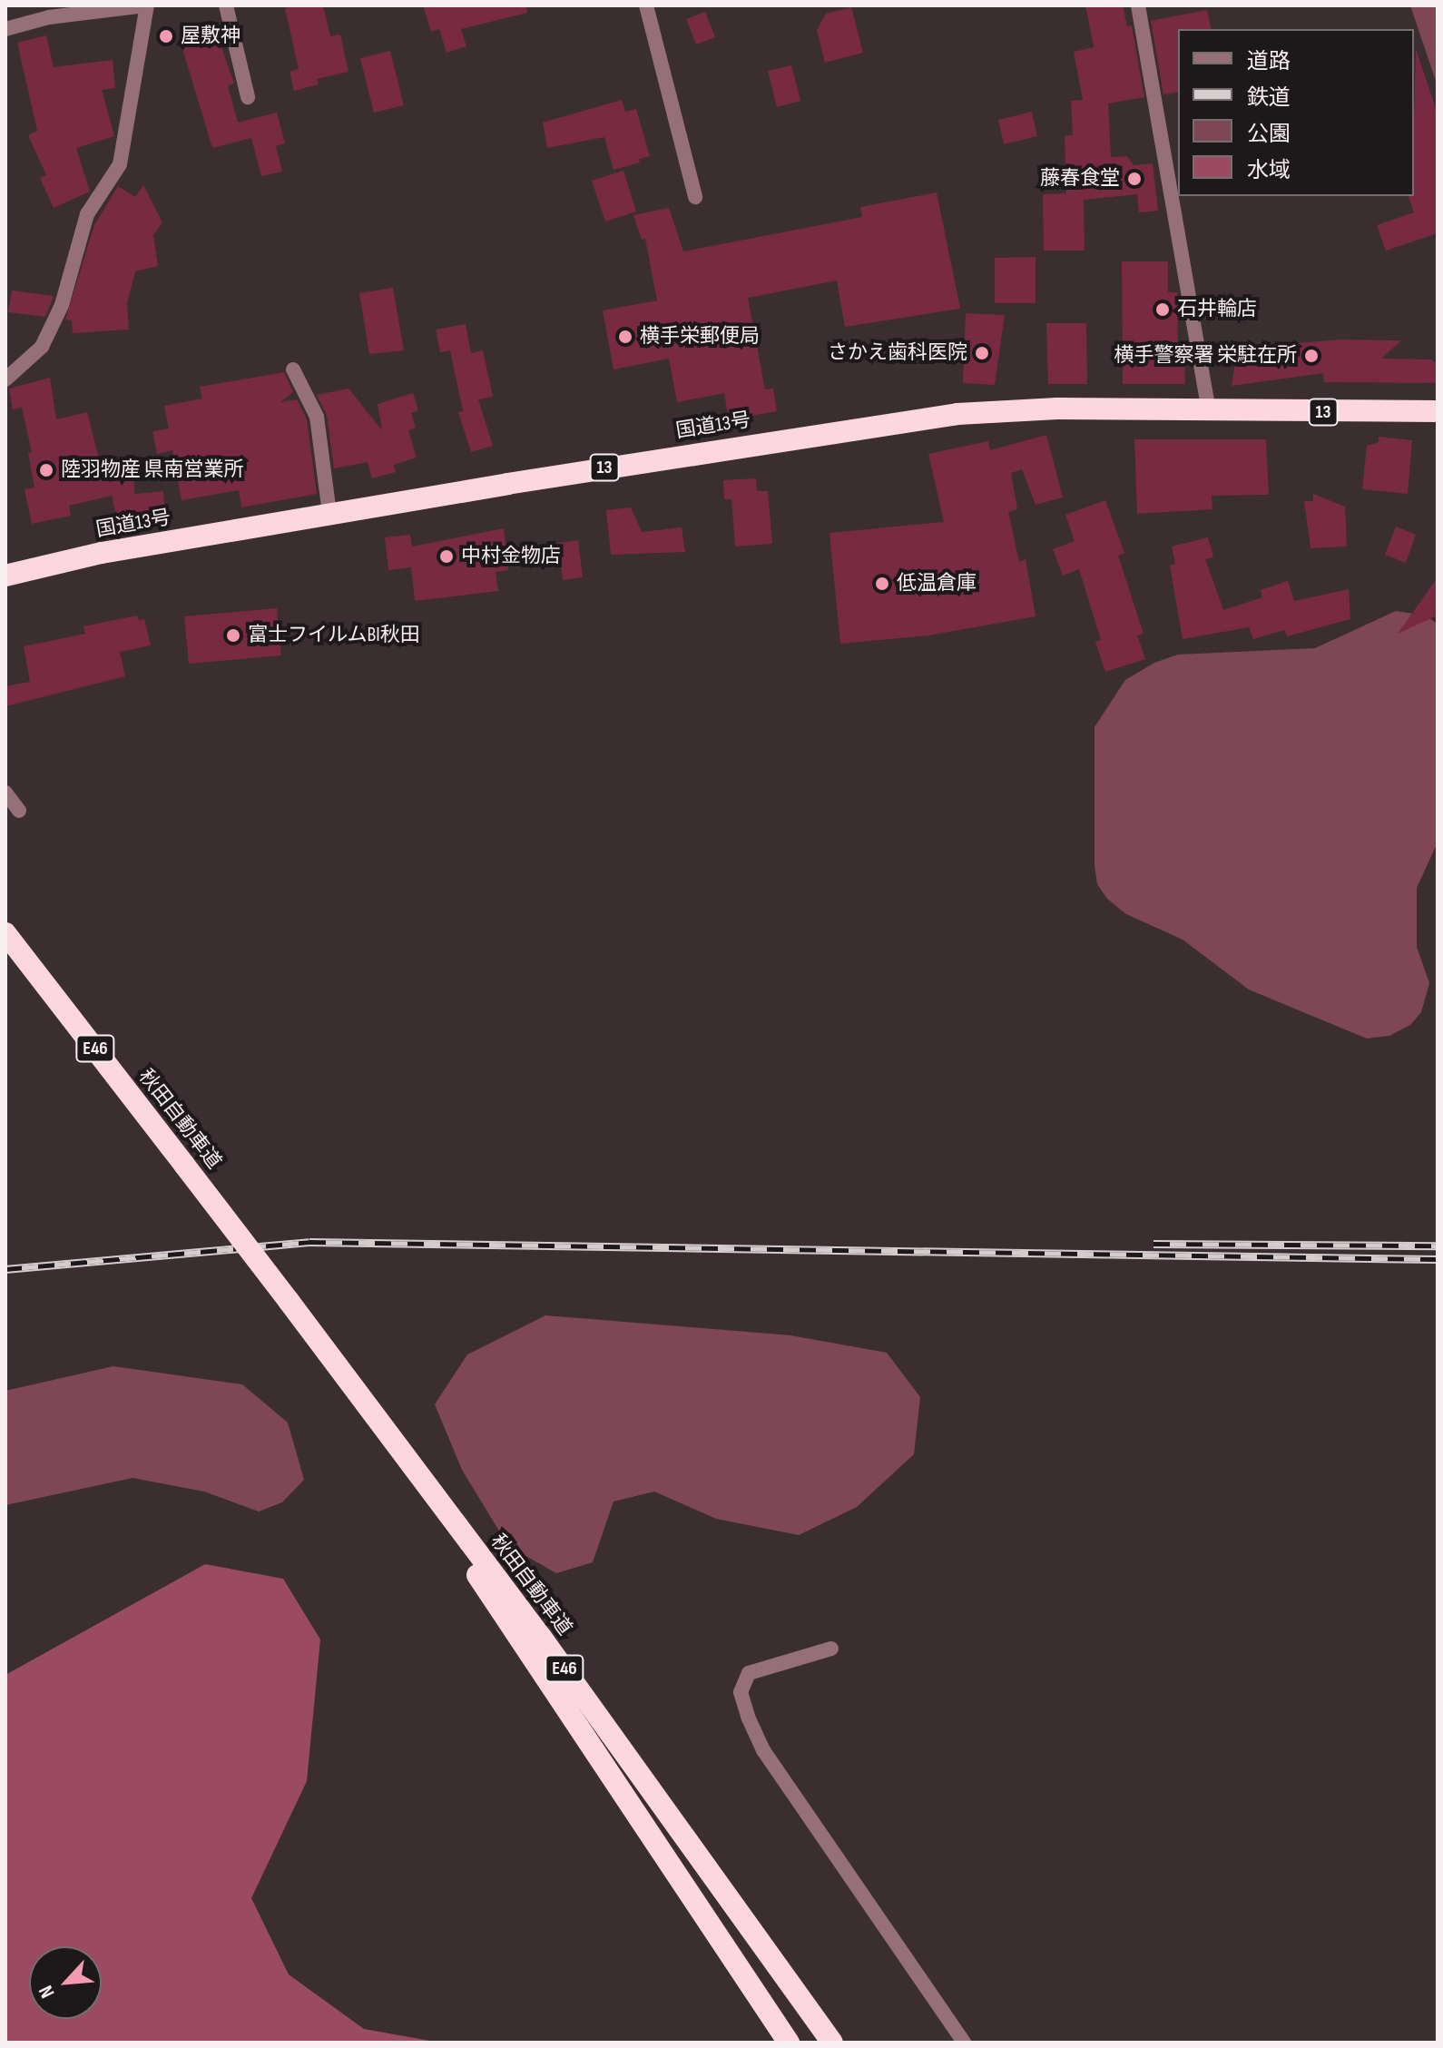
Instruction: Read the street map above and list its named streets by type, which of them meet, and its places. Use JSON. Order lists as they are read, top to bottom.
{
  "streets": {
    "highway": [
      "13",
      "国道13号",
      "E46",
      "秋田自動車道"
    ]
  },
  "places": [
    "屋敷神",
    "藤春食堂",
    "石井輪店",
    "横手栄郵便局",
    "さかえ歯科医院",
    "横手警察署 栄駐在所",
    "陸羽物産 県南営業所",
    "中村金物店",
    "低温倉庫",
    "富士フイルムBI秋田"
  ],
  "legend": [
    "道路",
    "鉄道",
    "公園",
    "水域"
  ],
  "north": "bottom left"
}
